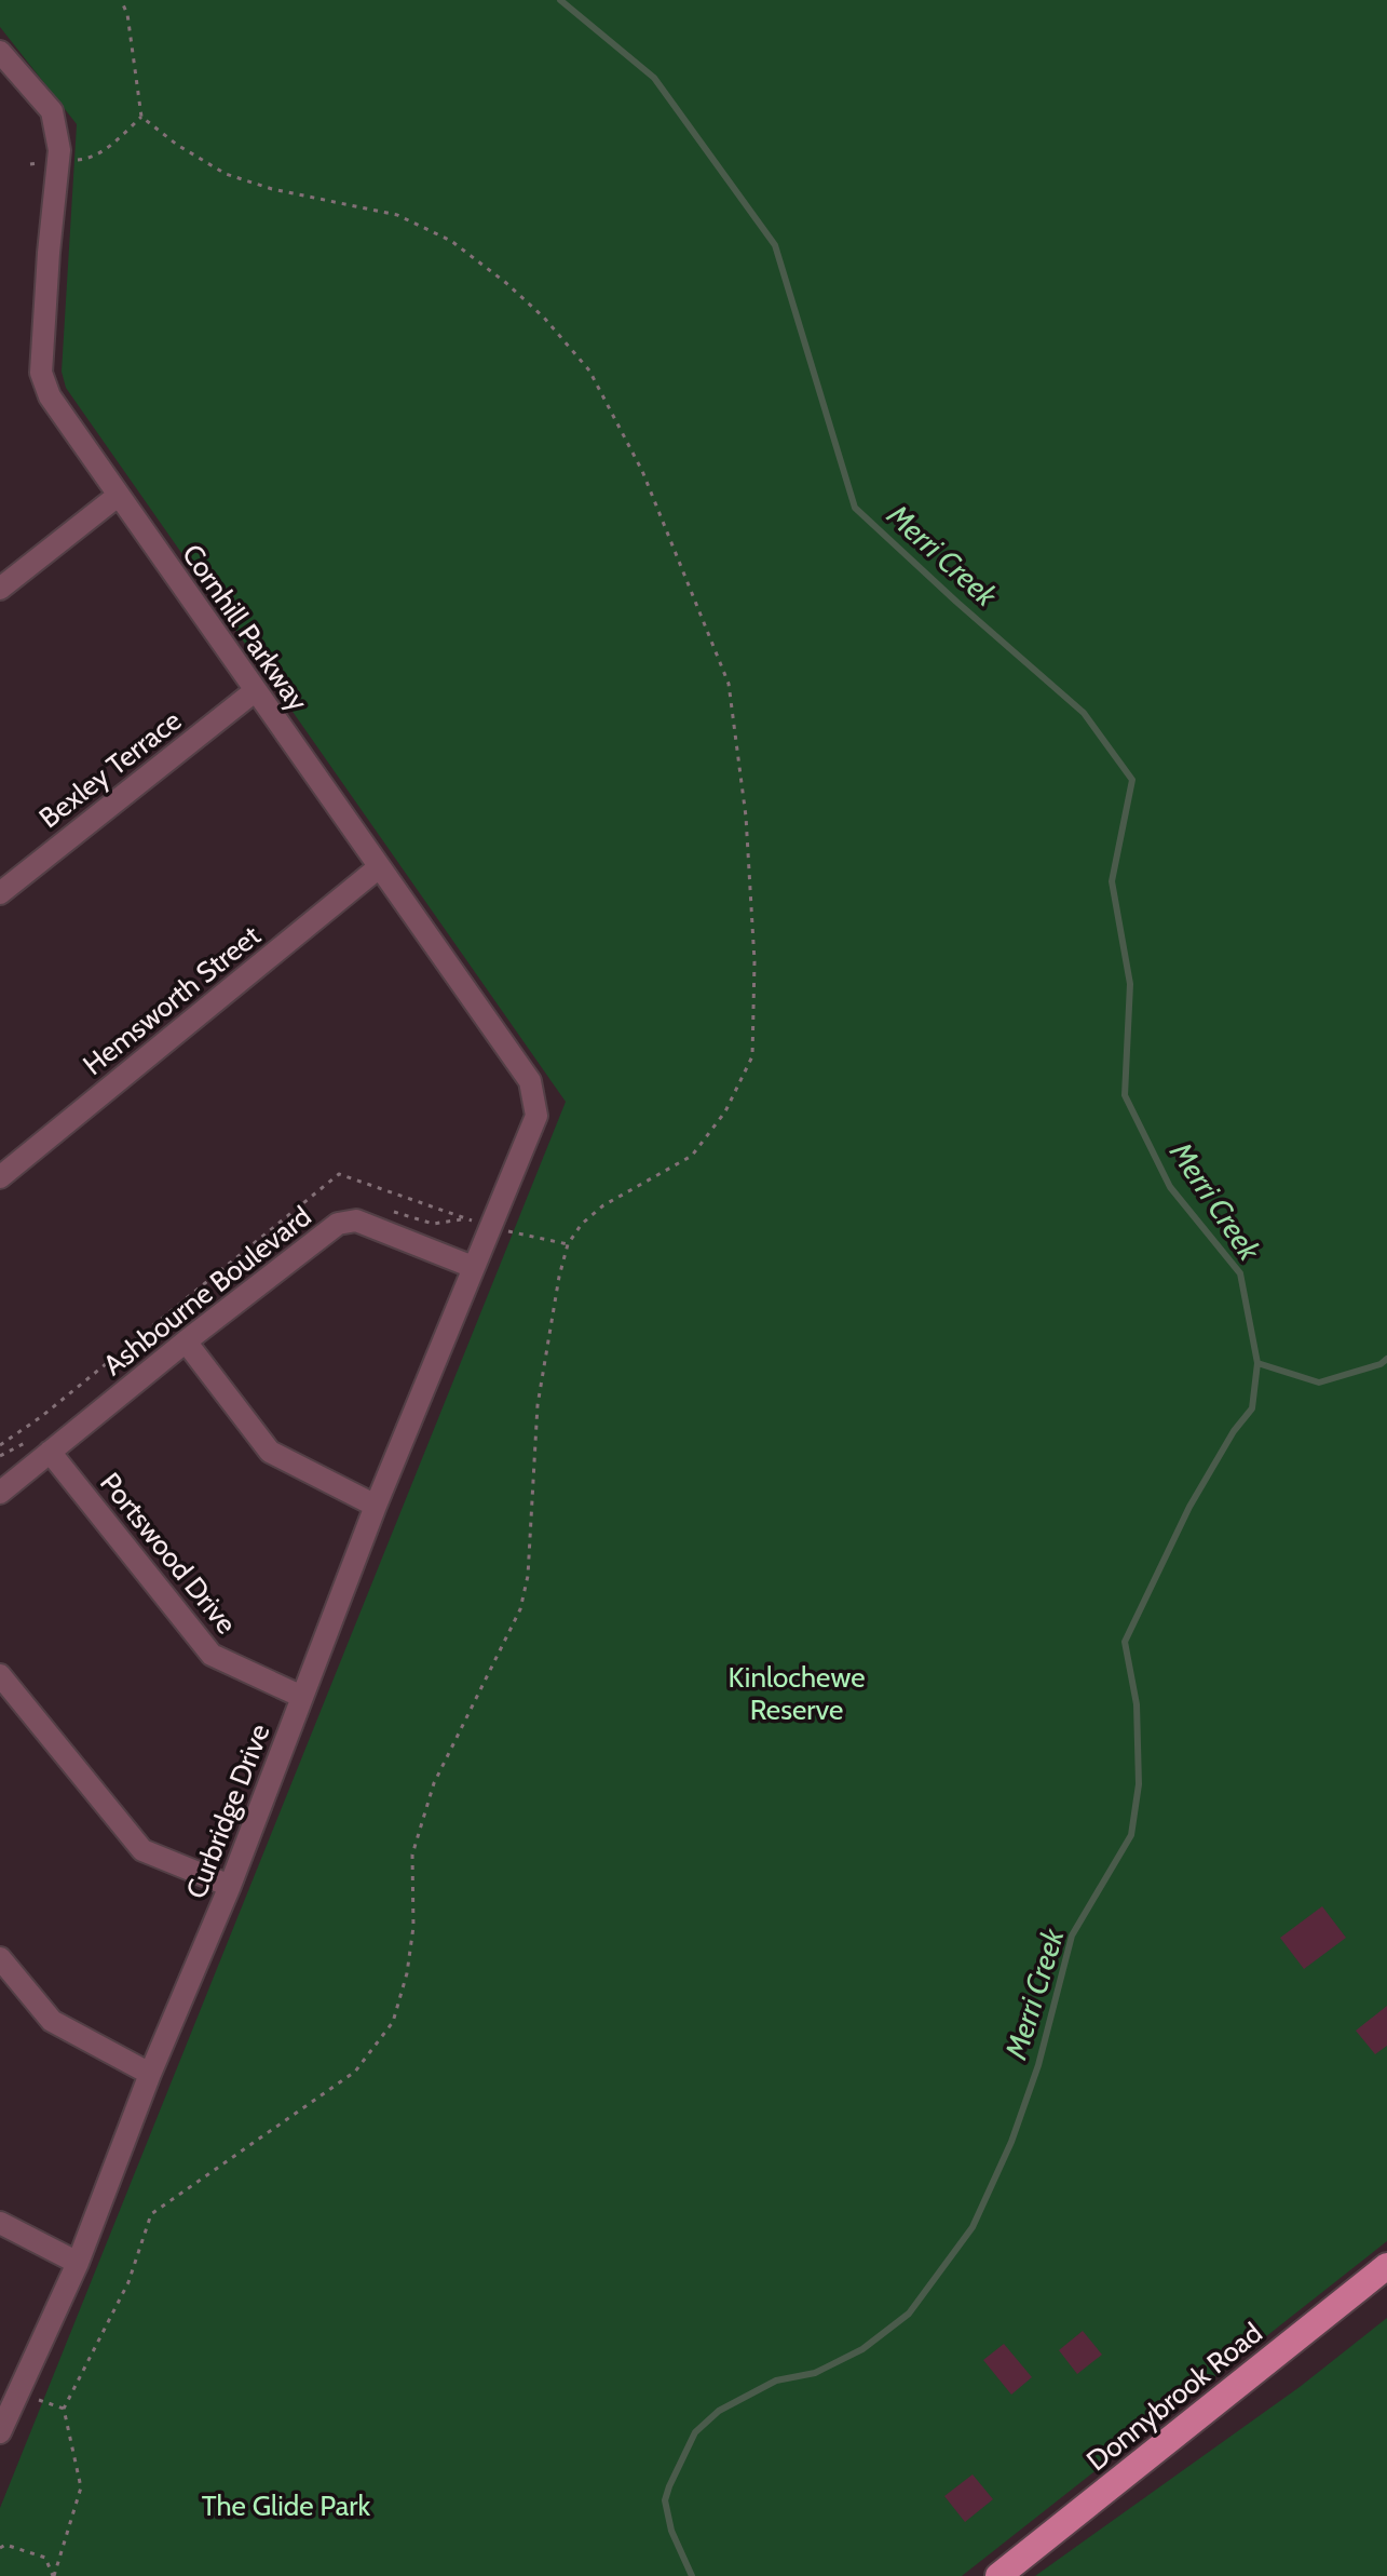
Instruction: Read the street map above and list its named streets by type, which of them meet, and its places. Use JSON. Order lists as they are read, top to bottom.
{
  "streets": {
    "main road": ["Donnybrook Road"],
    "street": [
      "Cornhill Parkway",
      "Bexley Terrace",
      "Hemsworth Street",
      "Ashbourne Boulevard",
      "Portswood Drive",
      "Curbridge Drive"
    ]
  },
  "crossings": [
    ["Cornhill Parkway", "Bexley Terrace"],
    ["Cornhill Parkway", "Hemsworth Street"],
    ["Cornhill Parkway", "Curbridge Drive"],
    ["Ashbourne Boulevard", "Portswood Drive"],
    ["Ashbourne Boulevard", "Curbridge Drive"],
    ["Portswood Drive", "Curbridge Drive"]
  ],
  "water": ["Merri Creek"],
  "parks": ["Kinlochewe Reserve", "The Glide Park"]
}
